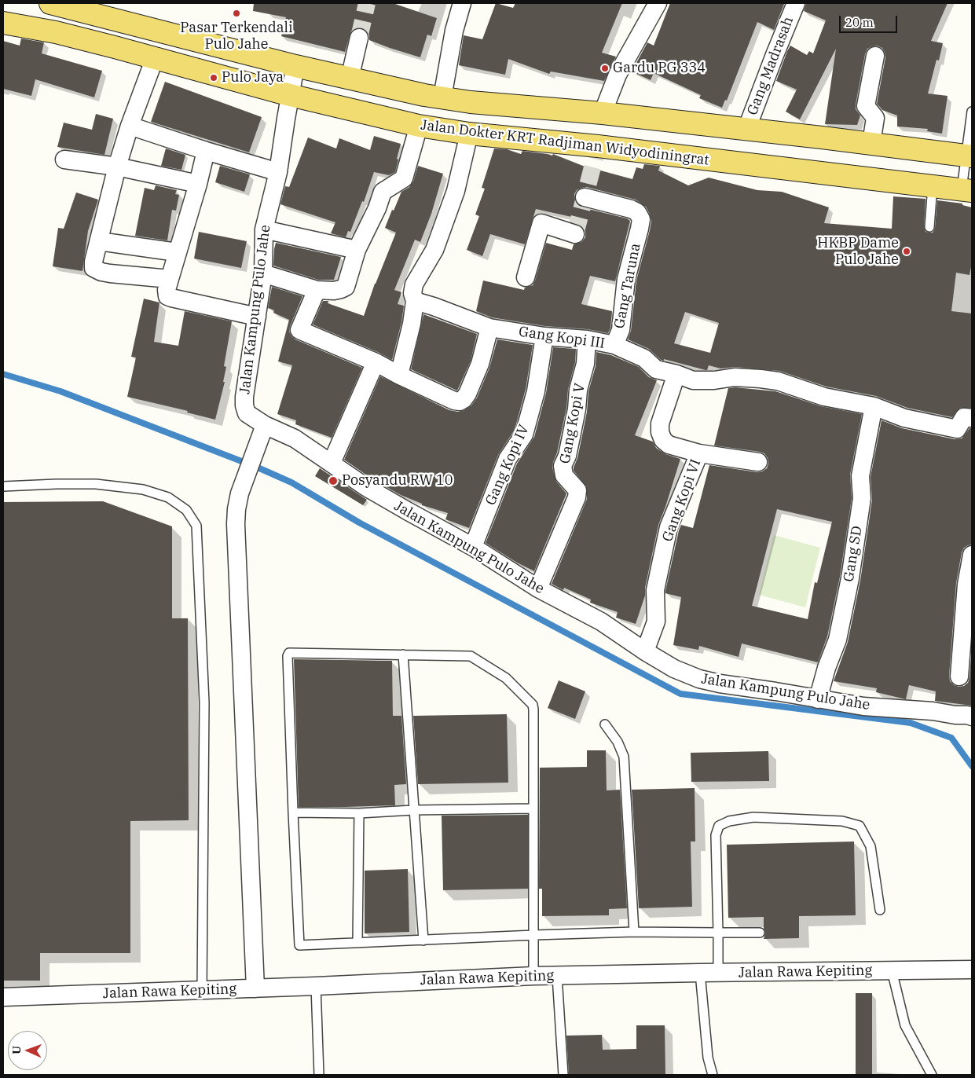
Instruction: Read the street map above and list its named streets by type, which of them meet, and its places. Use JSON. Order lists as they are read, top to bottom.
{
  "streets": {
    "main road": ["Jalan Dokter KRT Radjiman Widyodiningrat"],
    "street": [
      "Gang Madrasah",
      "Gang Taruna",
      "Jalan Kampung Pulo Jahe",
      "Gang Kopi III",
      "Gang Kopi V",
      "Gang Kopi IV",
      "Gang Kopi VI",
      "Gang SD",
      "Jalan Rawa Kepiting"
    ]
  },
  "crossings": [
    ["Jalan Dokter KRT Radjiman Widyodiningrat", "Jalan Kampung Pulo Jahe"],
    ["Gang Taruna", "Gang Kopi III"],
    ["Jalan Kampung Pulo Jahe", "Gang Kopi V"],
    ["Jalan Kampung Pulo Jahe", "Gang Kopi IV"],
    ["Jalan Kampung Pulo Jahe", "Gang Kopi VI"],
    ["Jalan Kampung Pulo Jahe", "Gang SD"],
    ["Gang Kopi III", "Gang Kopi V"],
    ["Gang Kopi III", "Gang Kopi IV"],
    ["Gang Kopi III", "Gang SD"]
  ],
  "places": [
    "Pasar Terkendali Pulo Jahe",
    "Gardu PG 334",
    "Pulo Jaya",
    "HKBP Dame Pulo Jahe",
    "Posyandu RW 10"
  ],
  "scale_bar": "20 m",
  "north": "left"
}
